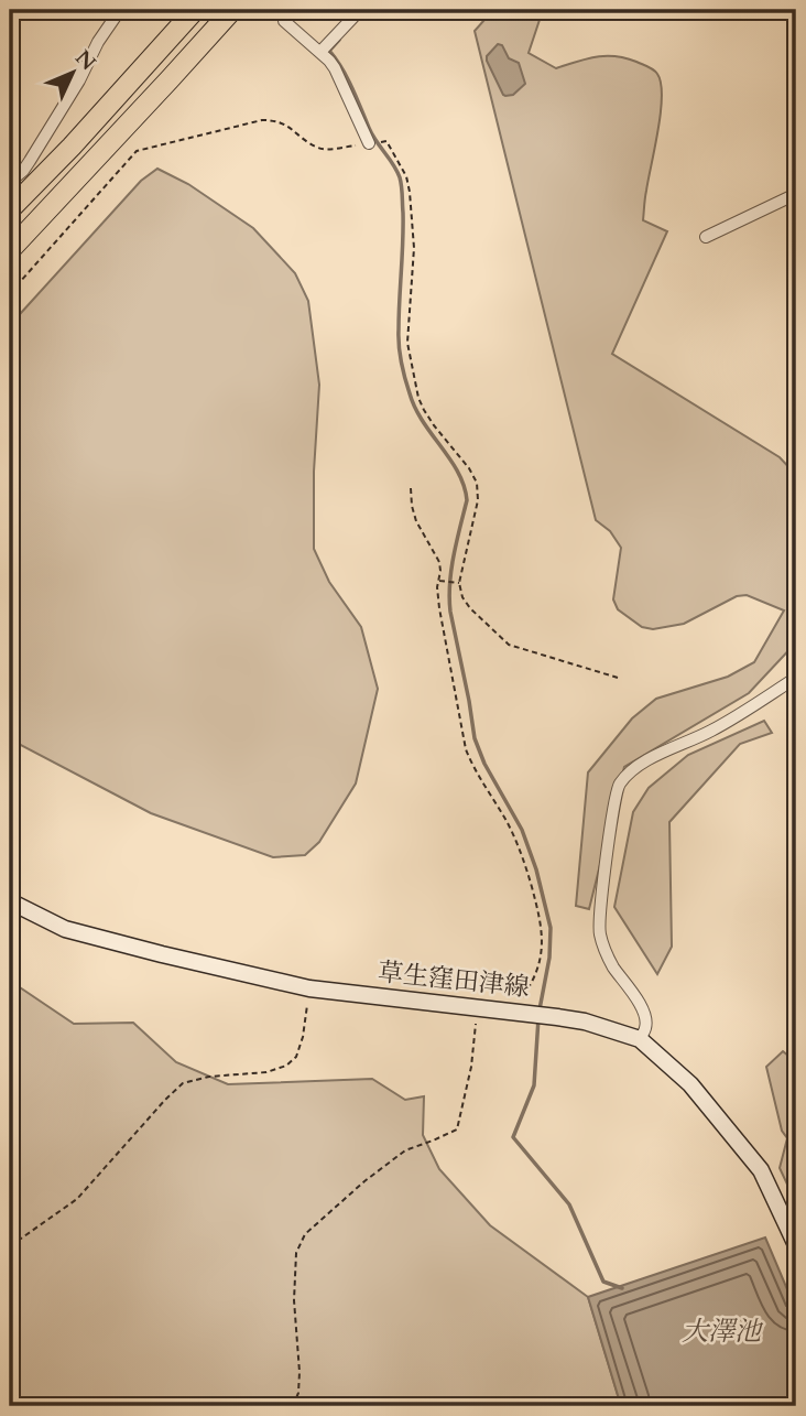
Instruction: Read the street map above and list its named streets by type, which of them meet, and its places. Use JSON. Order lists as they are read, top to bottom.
{
  "streets": {
    "main road": ["草生窪田津線"]
  },
  "water": ["大澤池"],
  "north": "top right"
}
